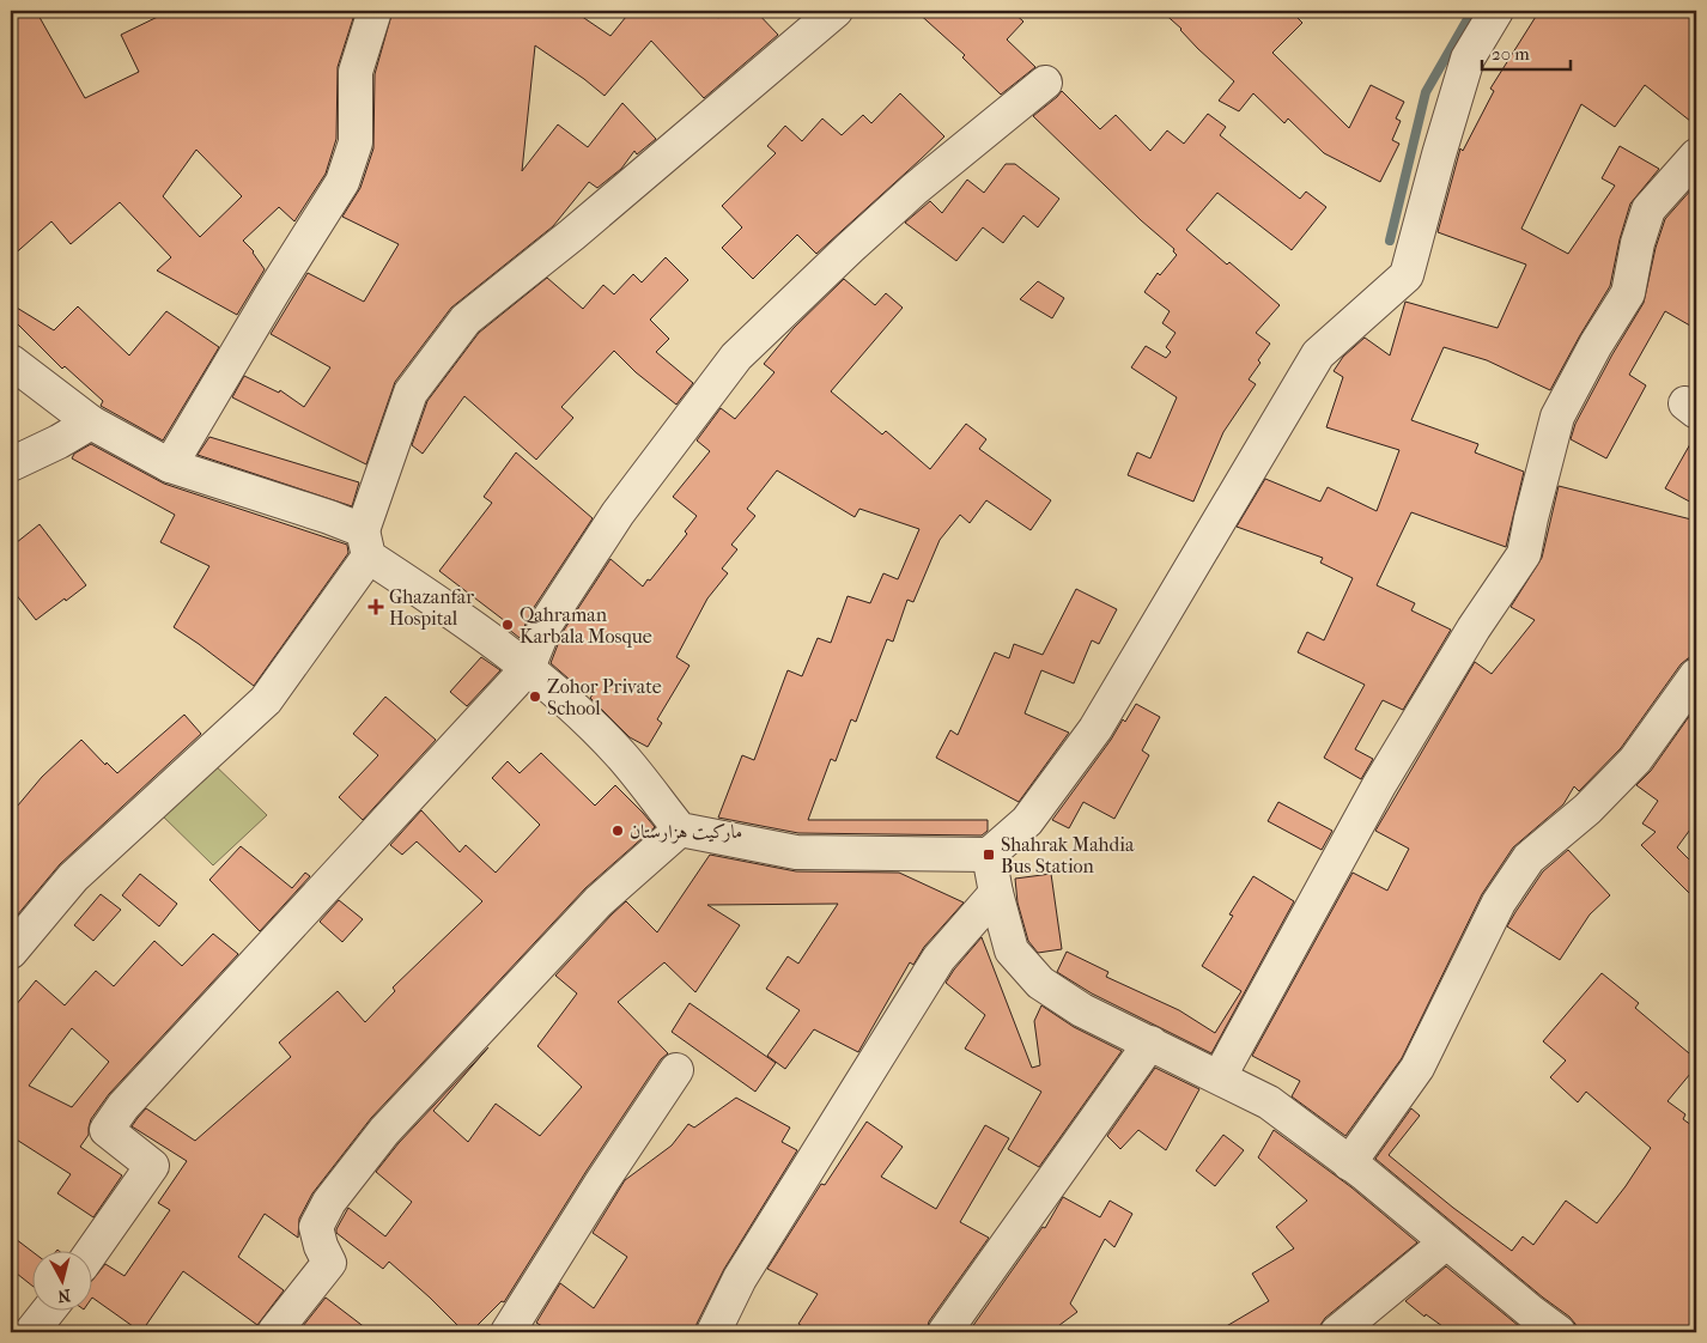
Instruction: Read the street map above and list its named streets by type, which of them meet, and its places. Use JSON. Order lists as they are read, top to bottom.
{
  "places": {
    "health": ["Ghazanfar Hospital"],
    "other": ["Qahraman Karbala Mosque", "Zohor Private School", "مارکیت هزارستان"],
    "transit": ["Shahrak Mahdia Bus Station"]
  },
  "scale_bar": "20 m",
  "north": "bottom"
}
